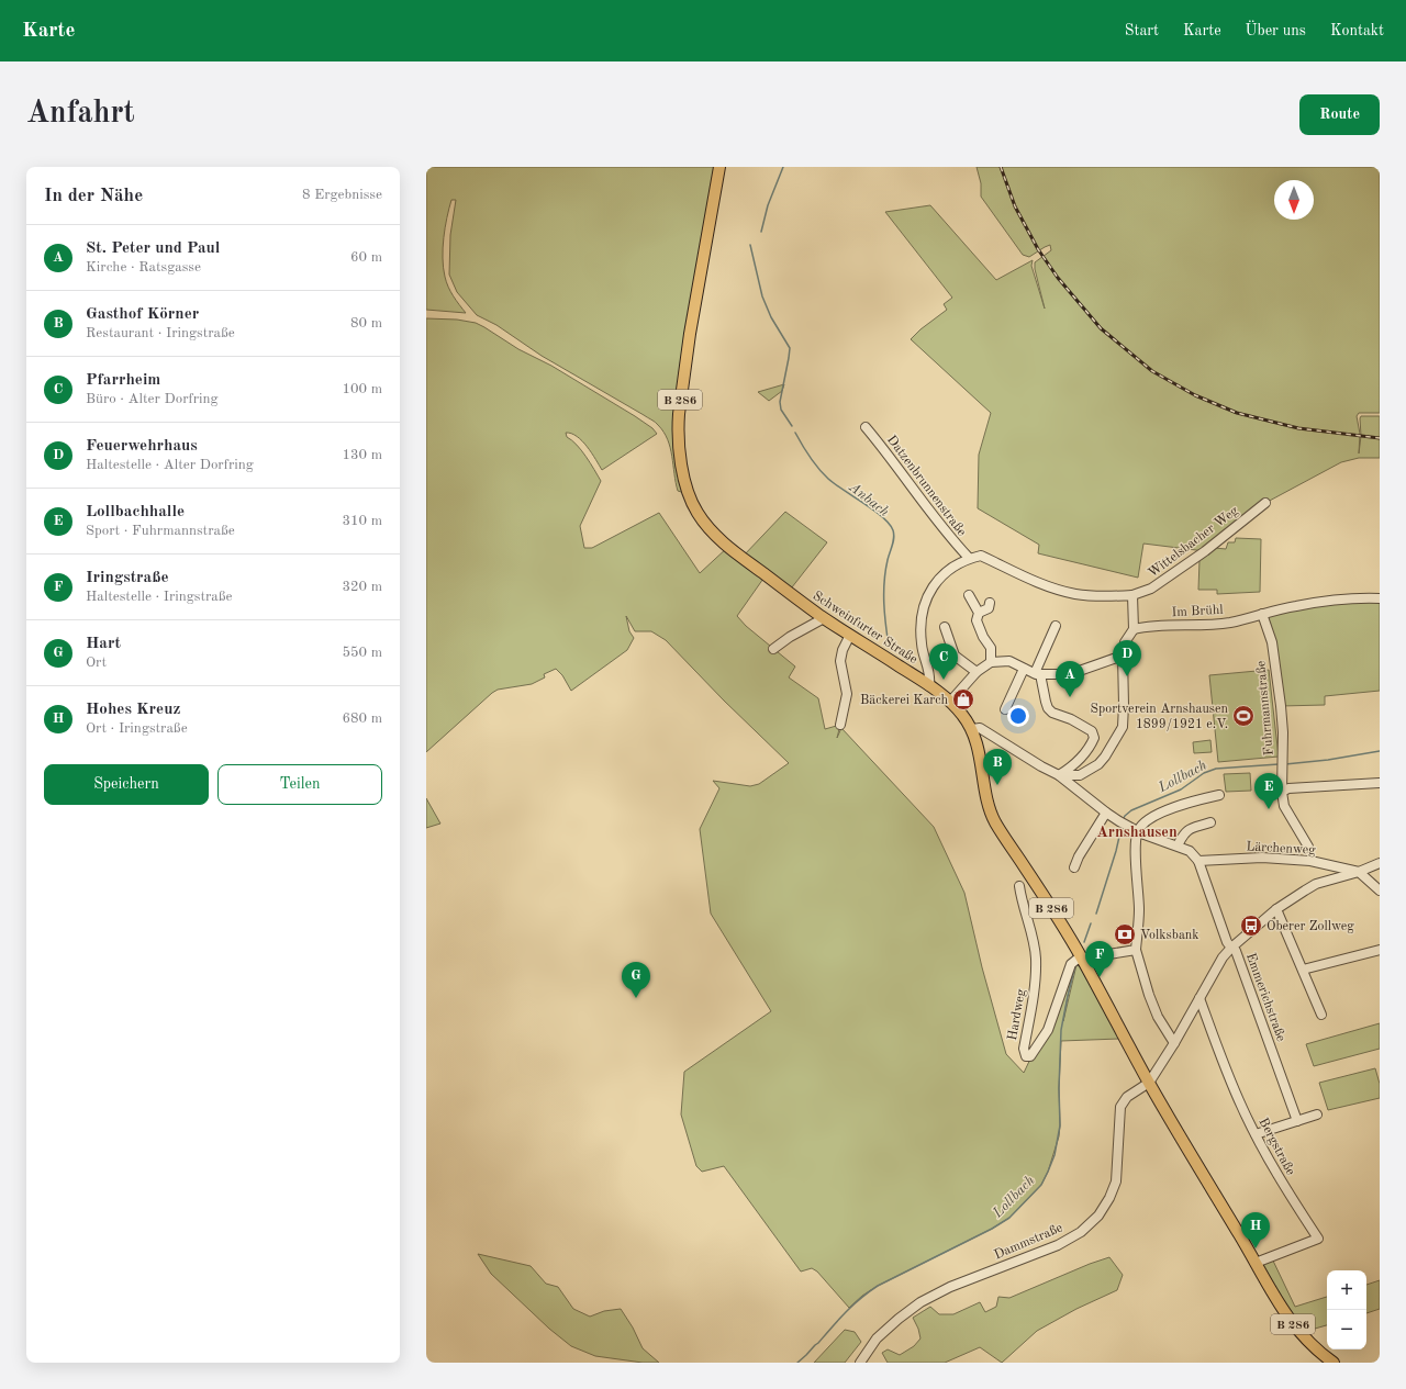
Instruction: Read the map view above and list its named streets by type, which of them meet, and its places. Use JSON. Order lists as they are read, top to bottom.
{
  "streets": {
    "main road": ["B 286", "Schweinfurter Straße"],
    "street": [
      "Datzenbrunnenstraße",
      "Wittelsbacher Weg",
      "Im Brühl",
      "Fuhrmannstraße",
      "Lärchenweg",
      "Emmerichstraße",
      "Hardweg",
      "Bergstraße",
      "Dammstraße"
    ]
  },
  "crossings": [
    ["B 286", "Schweinfurter Straße"],
    ["B 286", "Hardweg"],
    ["B 286", "Bergstraße"],
    ["B 286", "Dammstraße"],
    ["Im Brühl", "Fuhrmannstraße"],
    ["Lärchenweg", "Emmerichstraße"]
  ],
  "districts": ["Arnshausen"],
  "water": ["Anbach", "Lollbach"],
  "places": {
    "shop": ["Bäckerei Karch"],
    "sports": ["Sportverein Arnshausen 1899/1921 e.V."],
    "bus stop": ["Oberer Zollweg"],
    "bank": ["Volksbank"]
  },
  "north": "bottom",
  "page": {
    "header": "Karte",
    "nav": [
      "Start",
      "Karte",
      "Über uns",
      "Kontakt"
    ],
    "buttons": [
      "Route",
      ["Speichern", "Teilen"]
    ],
    "title": "Anfahrt",
    "heading": ["In der Nähe", "8 Ergebnisse"],
    "list": [
      {
        "mark": "A",
        "name": "St. Peter und Paul",
        "note": "Kirche · Ratsgasse",
        "value": "60 m"
      },
      {
        "mark": "B",
        "name": "Gasthof Körner",
        "note": "Restaurant · Iringstraße",
        "value": "80 m"
      },
      {
        "mark": "C",
        "name": "Pfarrheim",
        "note": "Büro · Alter Dorfring",
        "value": "100 m"
      },
      {
        "mark": "D",
        "name": "Feuerwehrhaus",
        "note": "Haltestelle · Alter Dorfring",
        "value": "130 m"
      },
      {
        "mark": "E",
        "name": "Lollbachhalle",
        "note": "Sport · Fuhrmannstraße",
        "value": "310 m"
      },
      {
        "mark": "F",
        "name": "Iringstraße",
        "note": "Haltestelle · Iringstraße",
        "value": "320 m"
      },
      {
        "mark": "G",
        "name": "Hart",
        "note": "Ort",
        "value": "550 m"
      },
      {
        "mark": "H",
        "name": "Hohes Kreuz",
        "note": "Ort · Iringstraße",
        "value": "680 m"
      }
    ],
    "pins": [
      "D",
      "C",
      "A",
      "B",
      "E",
      "F",
      "G",
      "H"
    ],
    "map_buttons": ["+", "−"]
  }
}
